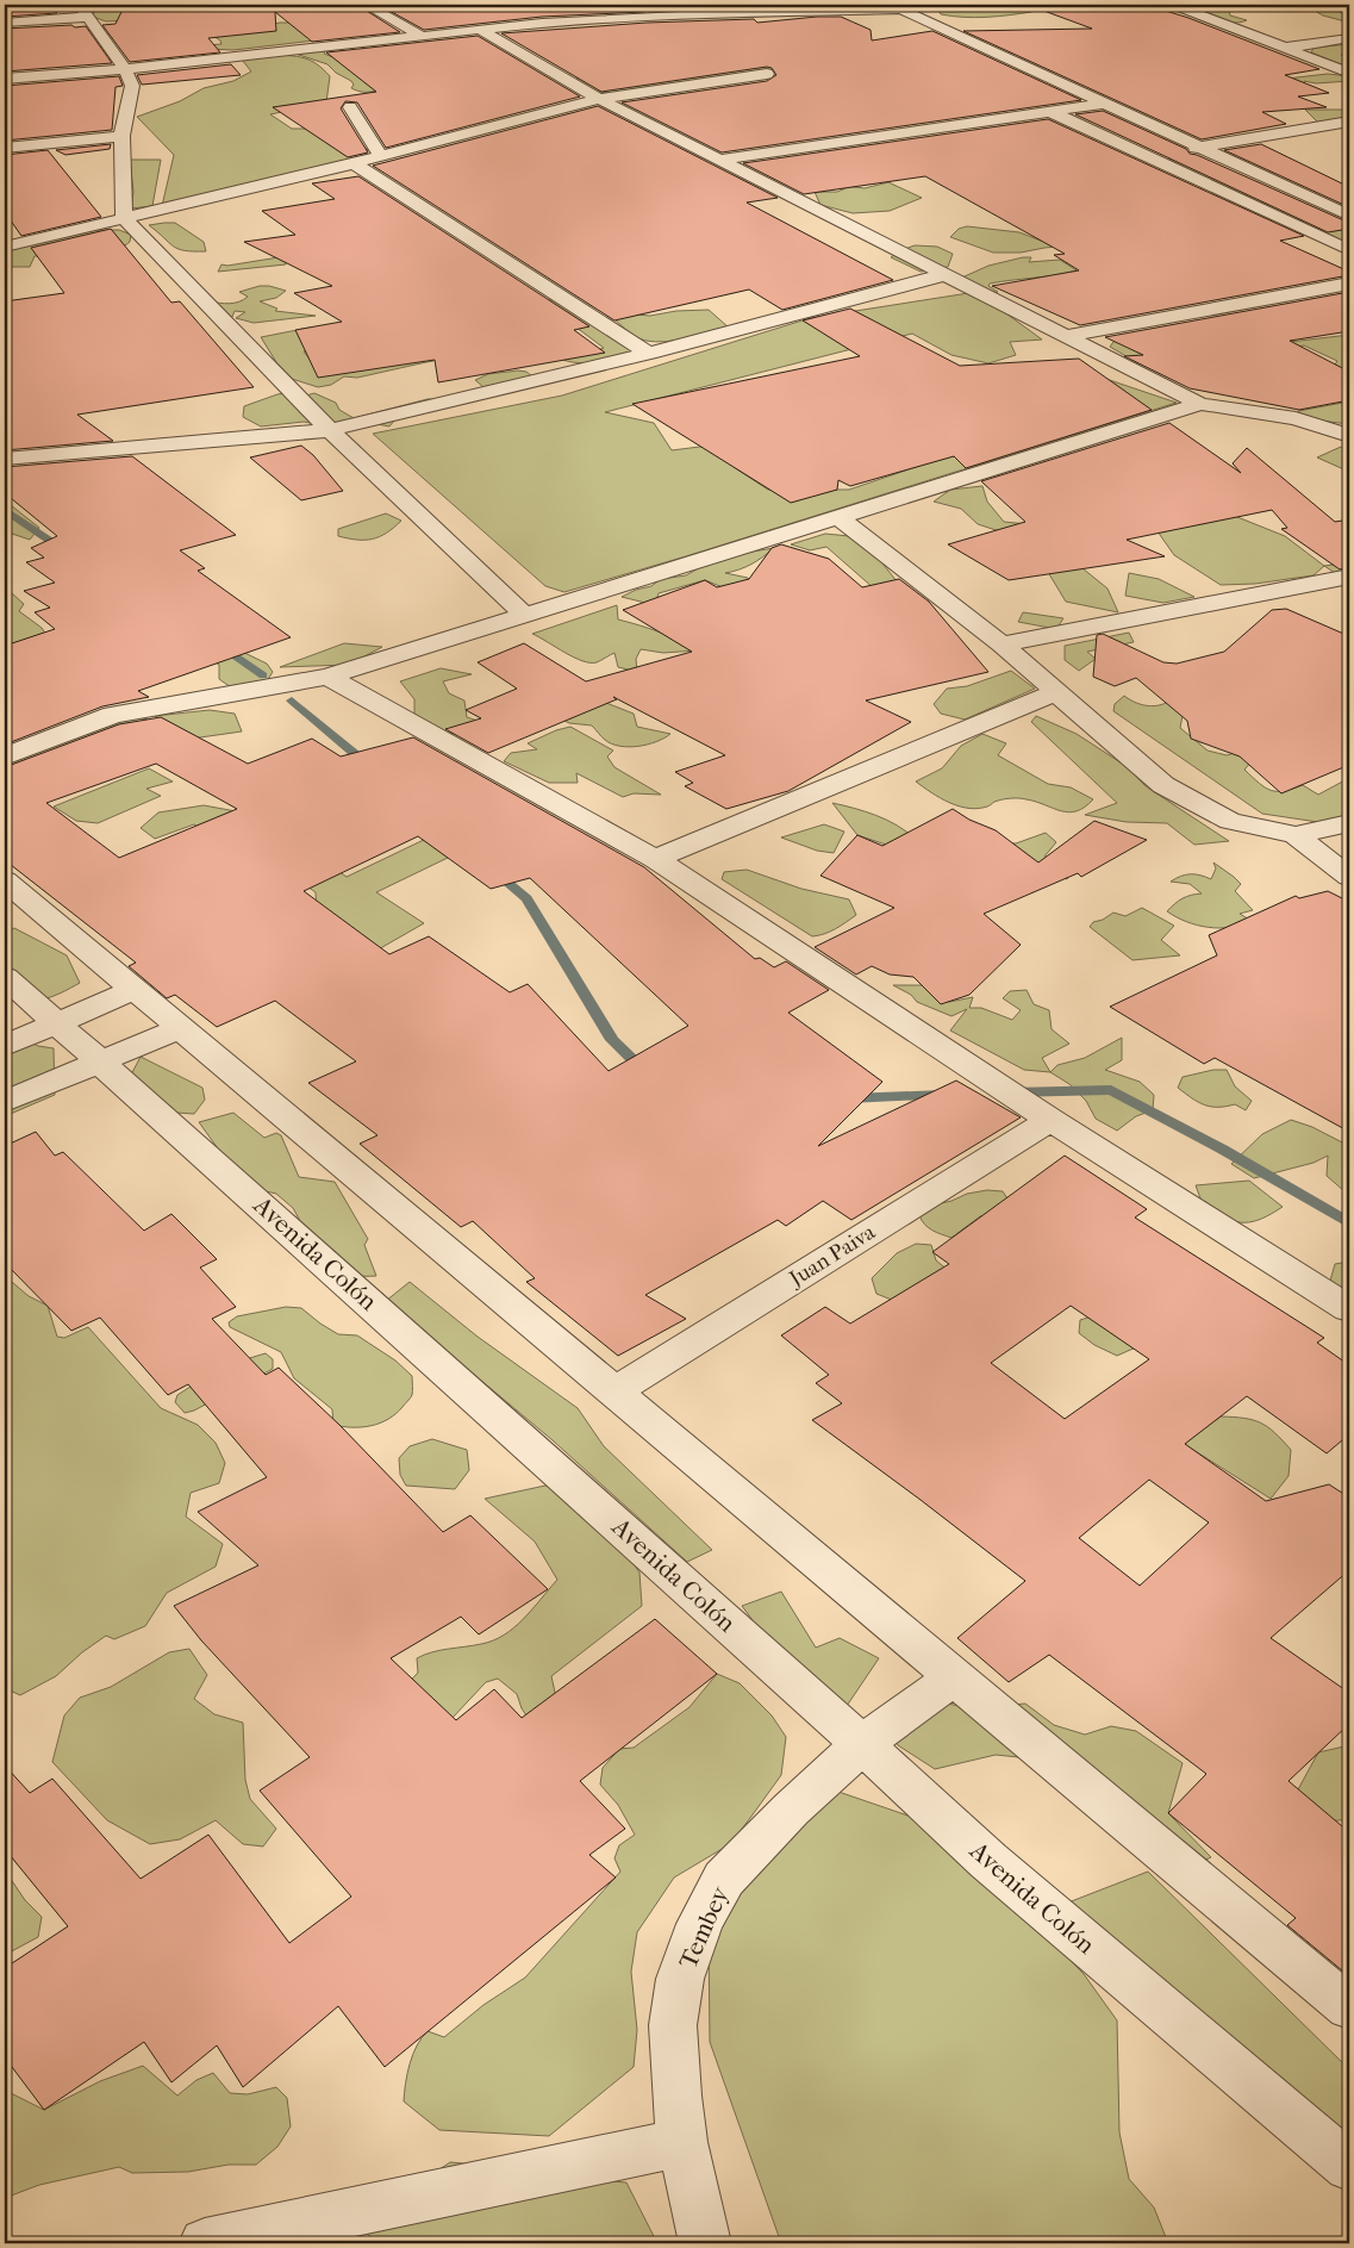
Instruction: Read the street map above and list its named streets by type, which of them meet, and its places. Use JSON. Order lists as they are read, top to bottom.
{
  "streets": {
    "street": ["Avenida Colón", "Juan Paiva", "Tembey"]
  },
  "crossings": [
    ["Avenida Colón", "Tembey"]
  ]
}
